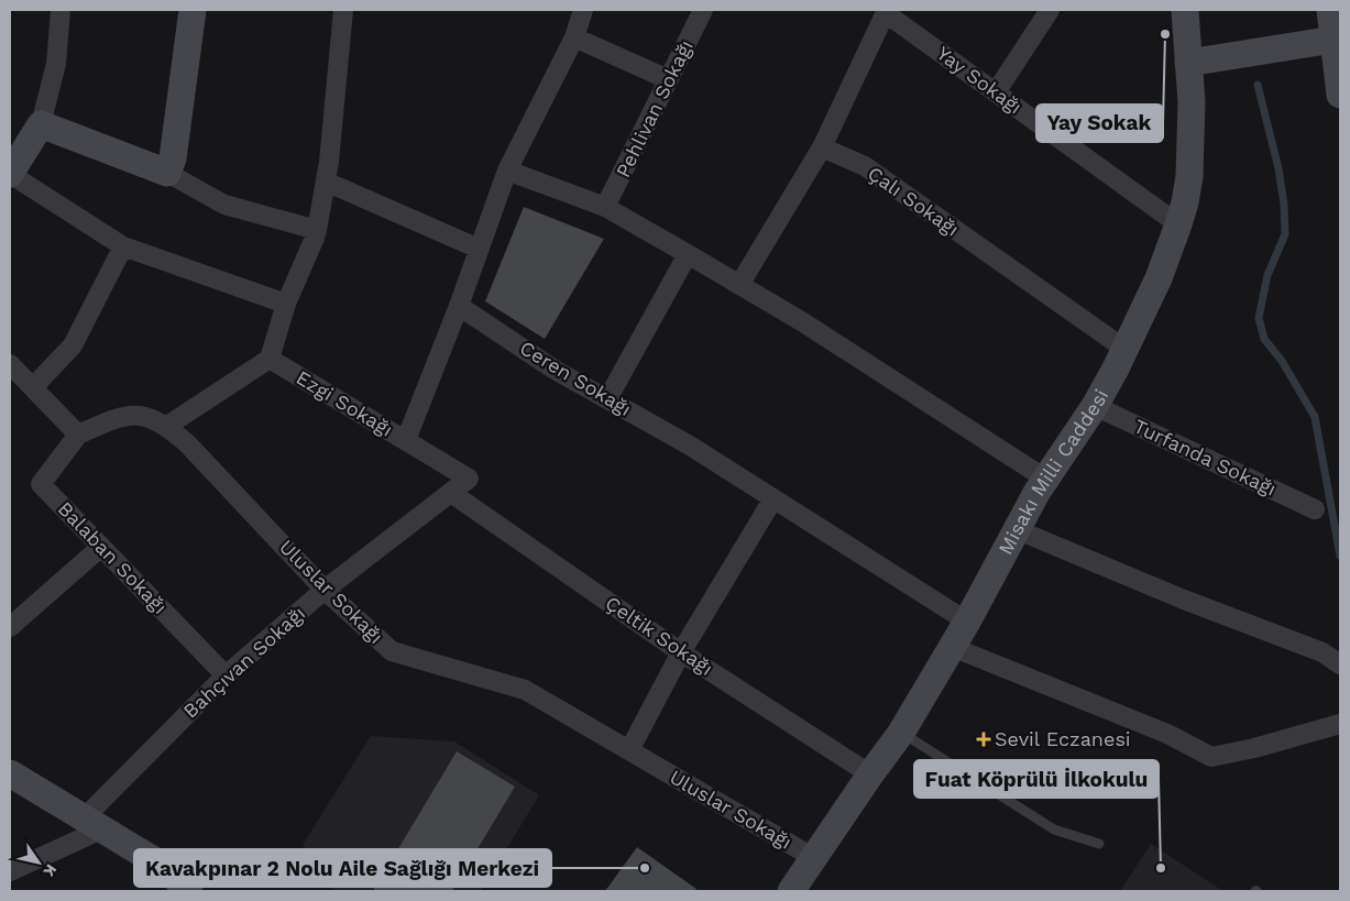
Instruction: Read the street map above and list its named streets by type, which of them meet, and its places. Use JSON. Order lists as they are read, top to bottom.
{
  "streets": {
    "street": [
      "Yay Sokağı",
      "Pehlivan Sokağı",
      "Çalı Sokağı",
      "Ceren Sokağı",
      "Ezgi Sokağı",
      "Turfanda Sokağı",
      "Misakı Milli Caddesi",
      "Balaban Sokağı",
      "Uluslar Sokağı",
      "Çeltik Sokağı",
      "Bahçıvan Sokağı"
    ]
  },
  "crossings": [
    ["Yay Sokağı", "Misakı Milli Caddesi"],
    ["Çalı Sokağı", "Misakı Milli Caddesi"],
    ["Ceren Sokağı", "Misakı Milli Caddesi"],
    ["Ezgi Sokağı", "Bahçıvan Sokağı"],
    ["Turfanda Sokağı", "Misakı Milli Caddesi"],
    ["Misakı Milli Caddesi", "Uluslar Sokağı"],
    ["Misakı Milli Caddesi", "Çeltik Sokağı"],
    ["Balaban Sokağı", "Uluslar Sokağı"],
    ["Balaban Sokağı", "Bahçıvan Sokağı"],
    ["Uluslar Sokağı", "Bahçıvan Sokağı"],
    ["Çeltik Sokağı", "Bahçıvan Sokağı"]
  ],
  "places": {
    "other": ["Yay Sokak", "Kavakpınar 2 Nolu Aile Sağlığı Merkezi", "Fuat Köprülü İlkokulu"],
    "health": ["Sevil Eczanesi"]
  },
  "north": "bottom right"
}
